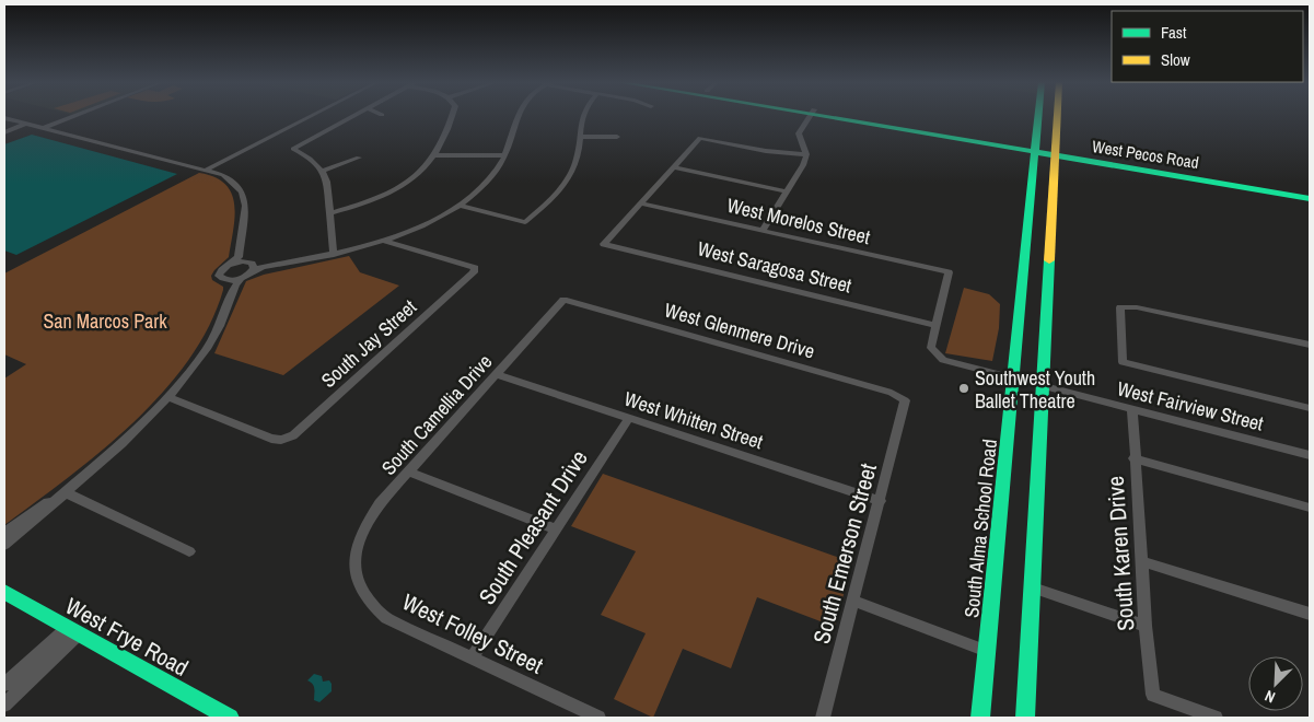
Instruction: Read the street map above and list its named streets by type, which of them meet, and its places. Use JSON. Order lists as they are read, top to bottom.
{
  "streets": {
    "main road": ["West Pecos Road", "South Alma School Road", "West Frye Road"],
    "street": [
      "West Morelos Street",
      "West Saragosa Street",
      "West Glenmere Drive",
      "South Jay Street",
      "West Fairview Street",
      "South Camellia Drive",
      "West Whitten Street",
      "South Pleasant Drive",
      "South Emerson Street",
      "South Karen Drive",
      "West Folley Street"
    ]
  },
  "crossings": [
    ["West Pecos Road", "South Alma School Road"],
    ["West Morelos Street", "West Saragosa Street"],
    ["West Glenmere Drive", "South Camellia Drive"],
    ["West Glenmere Drive", "South Emerson Street"],
    ["West Fairview Street", "South Alma School Road"],
    ["West Fairview Street", "South Karen Drive"],
    ["South Camellia Drive", "West Whitten Street"],
    ["South Camellia Drive", "West Folley Street"],
    ["West Whitten Street", "South Pleasant Drive"],
    ["West Whitten Street", "South Emerson Street"],
    ["South Pleasant Drive", "West Folley Street"]
  ],
  "parks": ["San Marcos Park"],
  "places": ["Southwest Youth Ballet Theatre"],
  "legend": ["Fast", "Slow"],
  "north": "bottom left"
}
